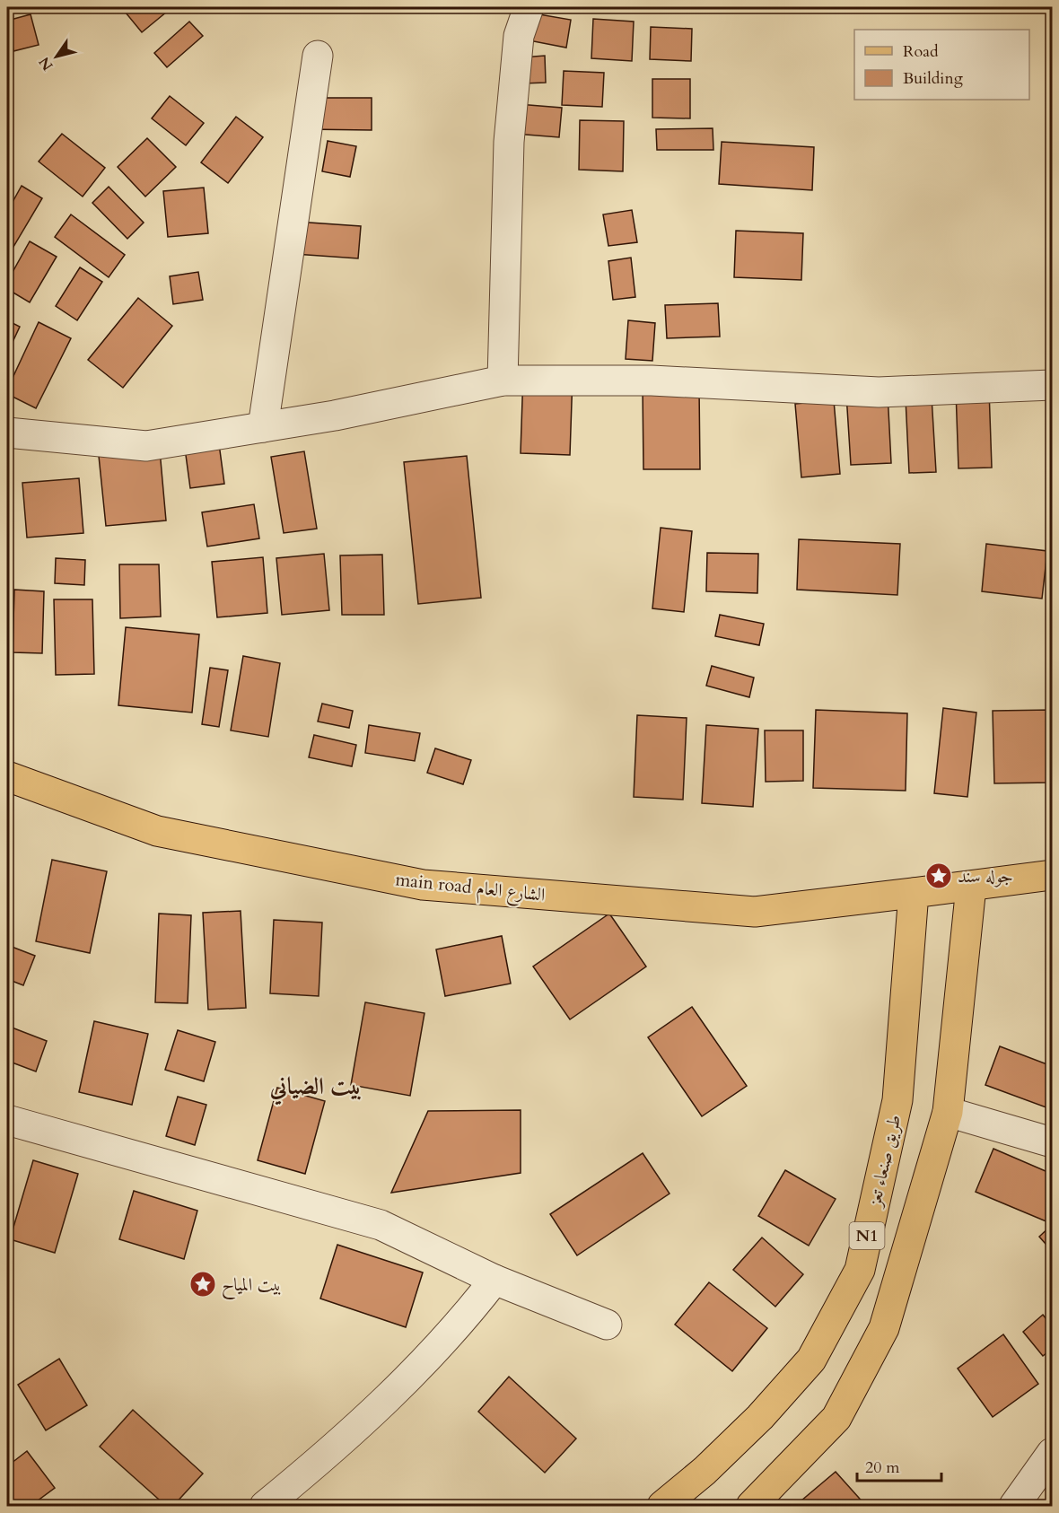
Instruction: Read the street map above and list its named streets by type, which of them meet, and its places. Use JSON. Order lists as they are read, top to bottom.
{
  "streets": {
    "main road": ["main road الشارع العام", "طريق صنعاء تعز", "N1"]
  },
  "crossings": [
    ["main road الشارع العام", "طريق صنعاء تعز"]
  ],
  "districts": ["بيت الضياني"],
  "places": {
    "place": ["جوله سند", "بيت المياح"]
  },
  "legend": ["Road", "Building"],
  "scale_bar": "20 m",
  "north": "bottom left"
}
